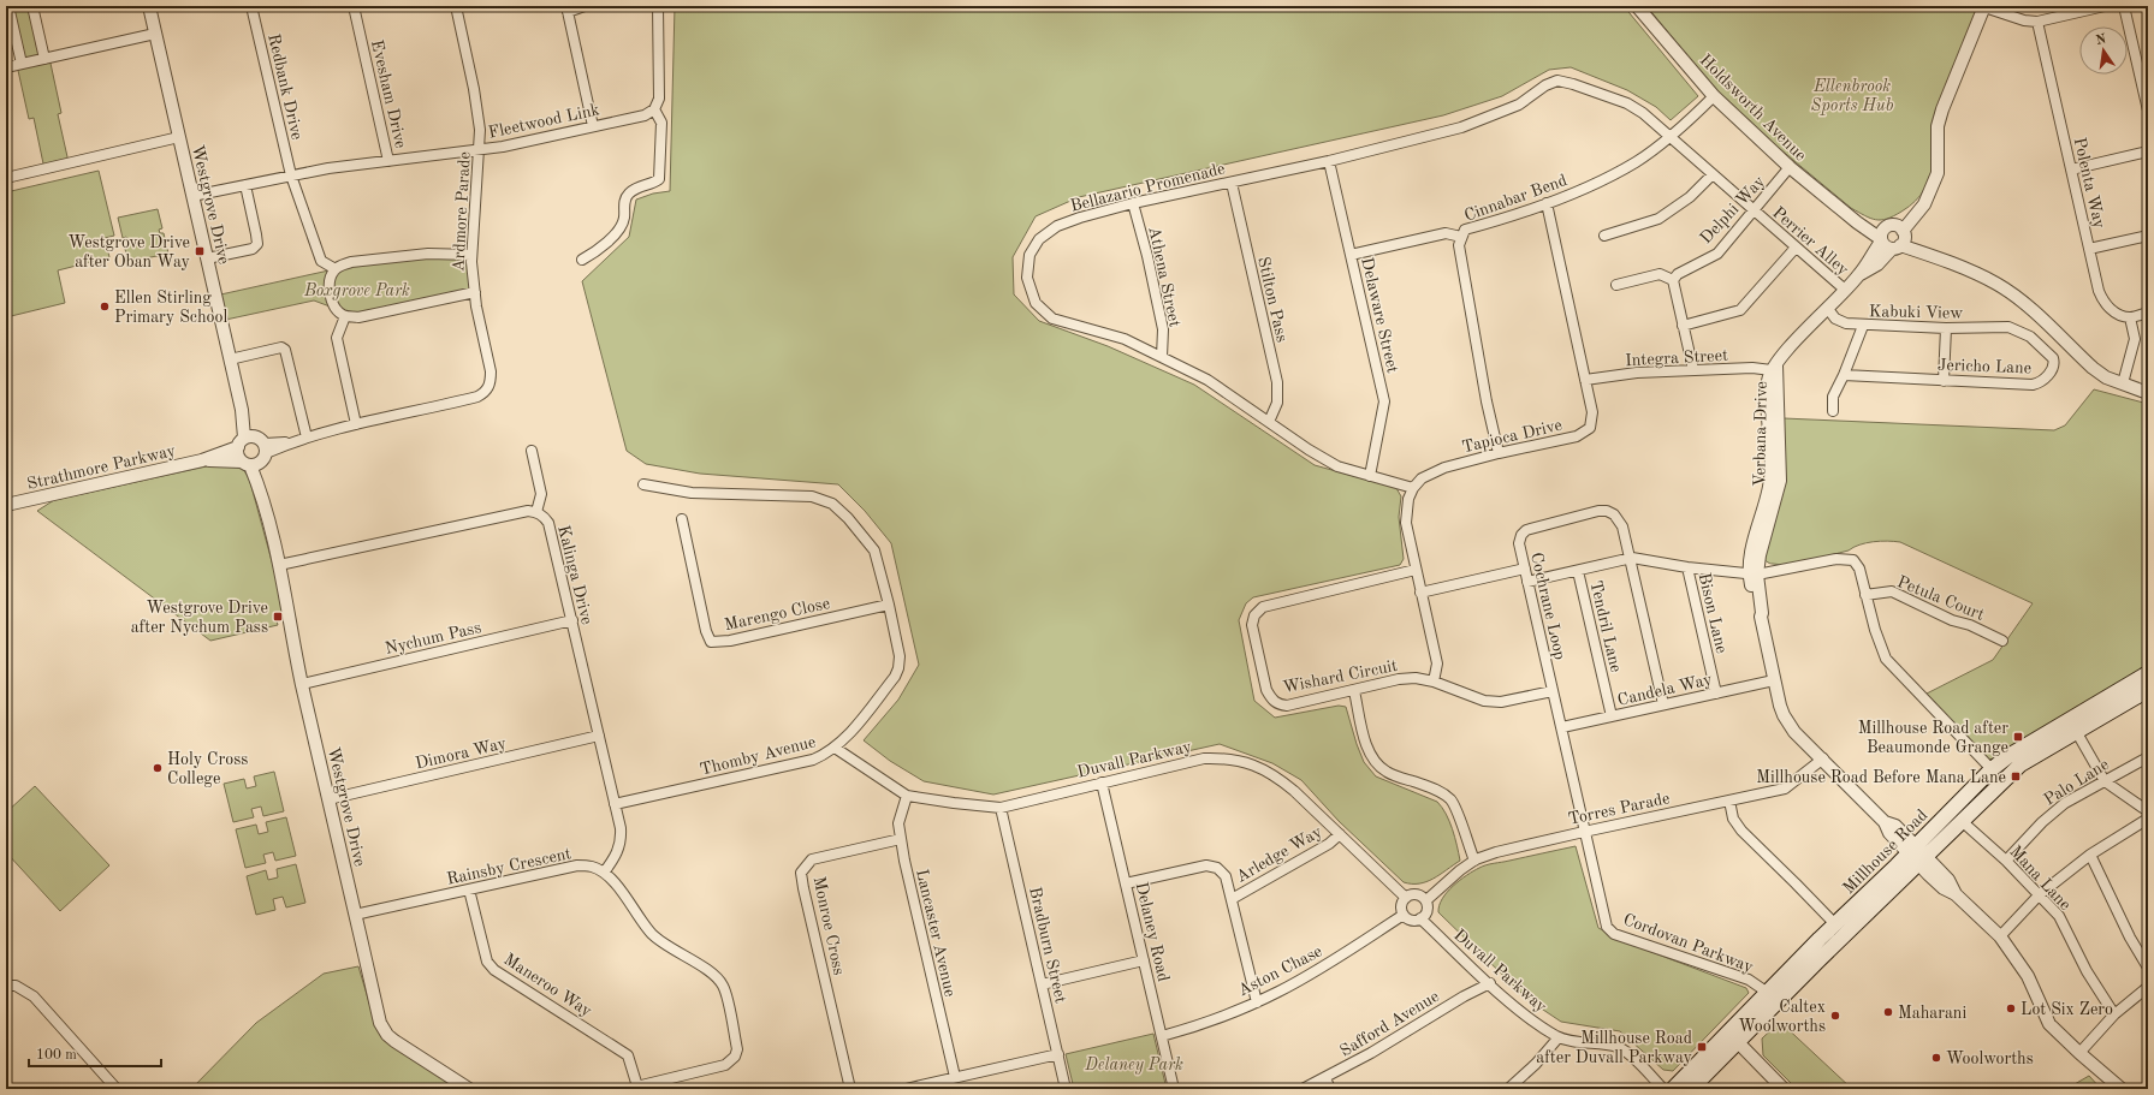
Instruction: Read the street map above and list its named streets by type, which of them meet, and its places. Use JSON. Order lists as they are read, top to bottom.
{
  "streets": {
    "main road": ["Millhouse Road"],
    "street": [
      "Redbank Drive",
      "Evesham Drive",
      "Holdsworth Avenue",
      "Fleetwood Link",
      "Polenta Way",
      "Bellazario Promenade",
      "Cinnabar Bend",
      "Westgrove Drive",
      "Delphi Way",
      "Ardmore Parade",
      "Perrier Alley",
      "Athena Street",
      "Stilton Pass",
      "Kabuki View",
      "Delaware Street",
      "Integra Street",
      "Jericho Lane",
      "Verbana Drive",
      "Tapioca Drive",
      "Strathmore Parkway",
      "Kalinga Drive",
      "Petula Court",
      "Cochrane Loop",
      "Marengo Close",
      "Bison Lane",
      "Tendril Lane",
      "Nychum Pass",
      "Wishard Circuit",
      "Candela Way",
      "Dimora Way",
      "Thomby Avenue",
      "Duvall Parkway",
      "Palo Lane",
      "Torres Parade",
      "Arledge Way",
      "Rainsby Crescent",
      "Mana Lane",
      "Monroe Cross",
      "Delaney Road",
      "Lancaster Avenue",
      "Cordovan Parkway",
      "Bradburn Street",
      "Aston Chase",
      "Maneroo Way",
      "Safford Avenue"
    ]
  },
  "crossings": [
    ["Redbank Drive", "Fleetwood Link"],
    ["Evesham Drive", "Fleetwood Link"],
    ["Holdsworth Avenue", "Cinnabar Bend"],
    ["Holdsworth Avenue", "Delphi Way"],
    ["Holdsworth Avenue", "Verbana Drive"],
    ["Fleetwood Link", "Westgrove Drive"],
    ["Fleetwood Link", "Ardmore Parade"],
    ["Bellazario Promenade", "Cinnabar Bend"],
    ["Bellazario Promenade", "Perrier Alley"],
    ["Bellazario Promenade", "Athena Street"],
    ["Bellazario Promenade", "Stilton Pass"],
    ["Bellazario Promenade", "Delaware Street"],
    ["Bellazario Promenade", "Tapioca Drive"],
    ["Cinnabar Bend", "Perrier Alley"],
    ["Cinnabar Bend", "Tapioca Drive"],
    ["Westgrove Drive", "Ardmore Parade"],
    ["Westgrove Drive", "Strathmore Parkway"],
    ["Westgrove Drive", "Kalinga Drive"],
    ["Westgrove Drive", "Nychum Pass"],
    ["Westgrove Drive", "Dimora Way"],
    ["Westgrove Drive", "Rainsby Crescent"],
    ["Delphi Way", "Perrier Alley"],
    ["Ardmore Parade", "Strathmore Parkway"],
    ["Perrier Alley", "Verbana Drive"],
    ["Kabuki View", "Jericho Lane"],
    ["Kabuki View", "Verbana Drive"],
    ["Integra Street", "Verbana Drive"],
    ["Integra Street", "Tapioca Drive"],
    ["Verbana Drive", "Candela Way"],
    ["Verbana Drive", "Torres Parade"],
    ["Verbana Drive", "Millhouse Road"],
    ["Kalinga Drive", "Nychum Pass"],
    ["Kalinga Drive", "Dimora Way"],
    ["Kalinga Drive", "Thomby Avenue"],
    ["Kalinga Drive", "Rainsby Crescent"],
    ["Cochrane Loop", "Wishard Circuit"],
    ["Cochrane Loop", "Candela Way"],
    ["Cochrane Loop", "Torres Parade"],
    ["Cochrane Loop", "Cordovan Parkway"],
    ["Marengo Close", "Thomby Avenue"],
    ["Bison Lane", "Candela Way"],
    ["Tendril Lane", "Candela Way"],
    ["Thomby Avenue", "Duvall Parkway"],
    ["Duvall Parkway", "Torres Parade"],
    ["Duvall Parkway", "Arledge Way"],
    ["Duvall Parkway", "Delaney Road"],
    ["Duvall Parkway", "Lancaster Avenue"],
    ["Duvall Parkway", "Bradburn Street"],
    ["Duvall Parkway", "Aston Chase"],
    ["Duvall Parkway", "Safford Avenue"],
    ["Palo Lane", "Mana Lane"],
    ["Torres Parade", "Cordovan Parkway"],
    ["Torres Parade", "Aston Chase"],
    ["Millhouse Road", "Mana Lane"],
    ["Millhouse Road", "Cordovan Parkway"],
    ["Rainsby Crescent", "Maneroo Way"],
    ["Monroe Cross", "Lancaster Avenue"],
    ["Delaney Road", "Aston Chase"]
  ],
  "parks": ["Ellenbrook Sports Hub", "Boxgrove Park", "Delaney Park"],
  "places": {
    "transit": [
      "Westgrove Drive after Oban Way",
      "Westgrove Drive after Nychum Pass",
      "Millhouse Road after Beaumonde Grange",
      "Millhouse Road Before Mana Lane",
      "Millhouse Road after Duvall Parkway"
    ],
    "other": [
      "Ellen Stirling Primary School",
      "Holy Cross College",
      "Lot Six Zero",
      "Maharani",
      "Caltex Woolworths",
      "Woolworths"
    ]
  },
  "scale_bar": "100 m",
  "north": "top"
}
